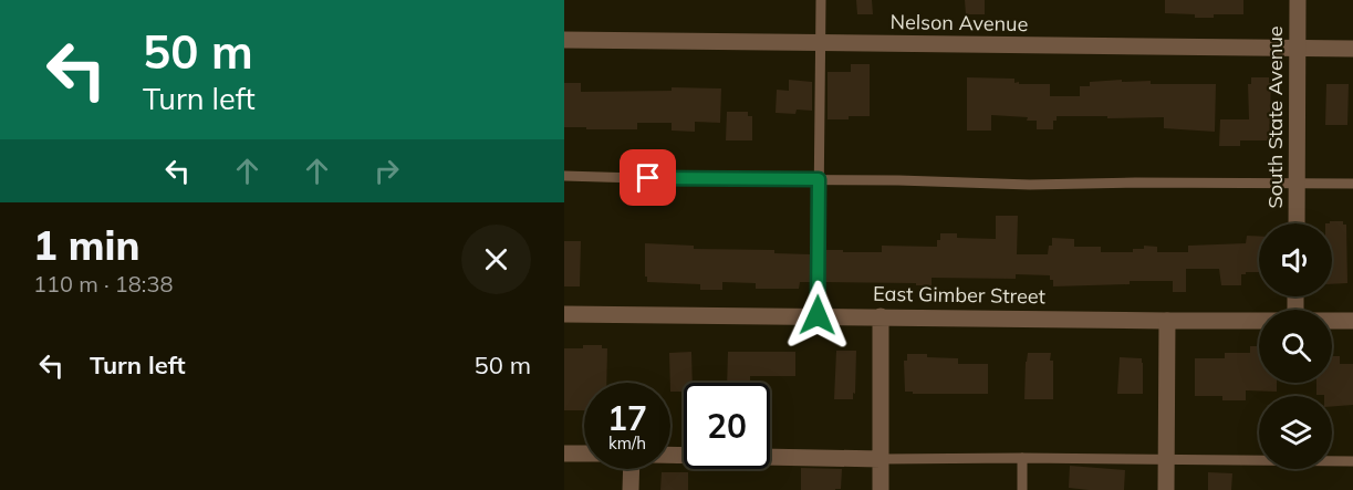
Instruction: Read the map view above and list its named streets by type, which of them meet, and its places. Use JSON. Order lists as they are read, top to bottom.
{
  "streets": {
    "street": ["Nelson Avenue", "South State Avenue", "East Gimber Street"]
  },
  "crossings": [
    ["Nelson Avenue", "South State Avenue"]
  ],
  "page": {
    "turn": ["50 m", "Turn left"],
    "heading": ["1 min", "110 m · 18:38"],
    "list": [
      {
        "name": "Turn left",
        "value": "50 m"
      }
    ],
    "speed": "17 km/h",
    "limit": "20"
  }
}
